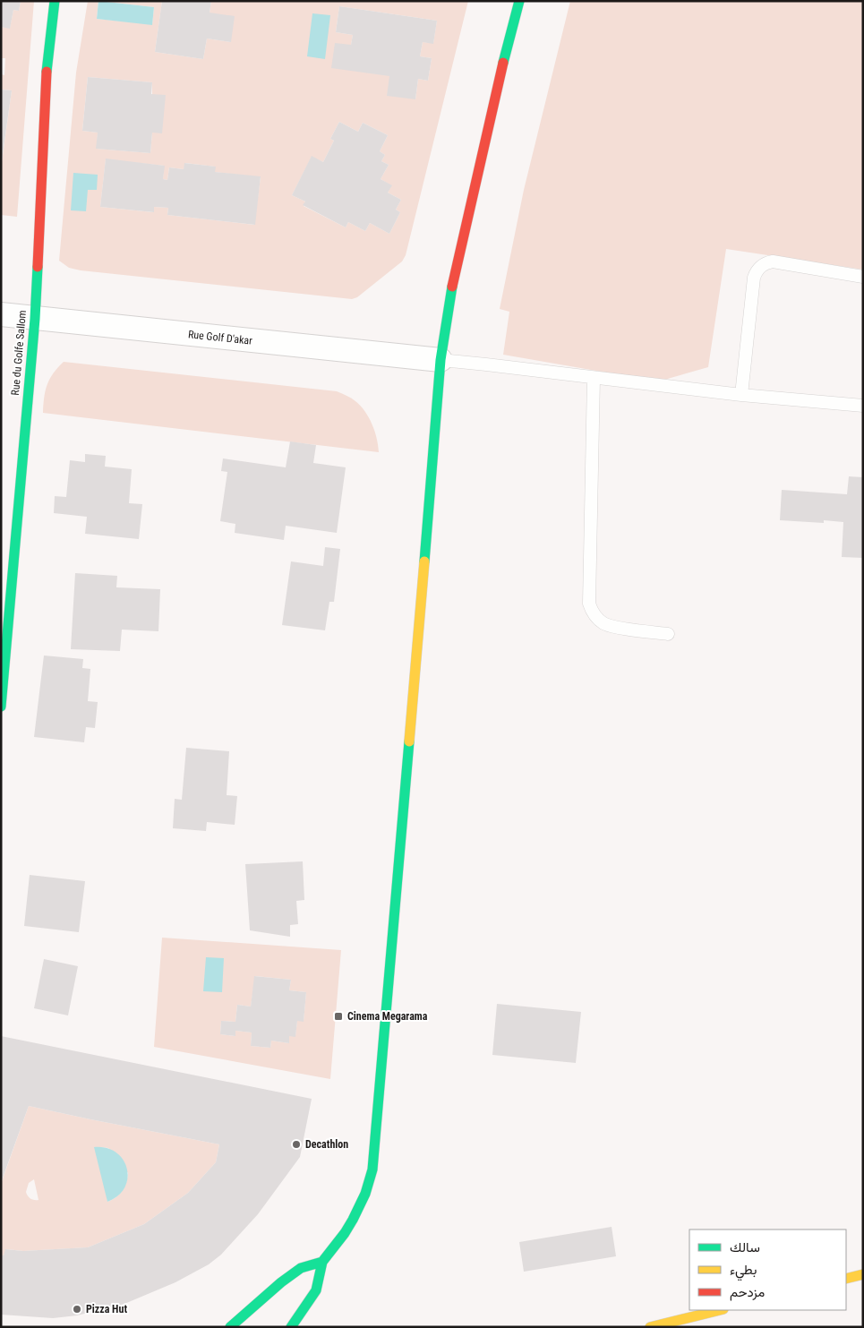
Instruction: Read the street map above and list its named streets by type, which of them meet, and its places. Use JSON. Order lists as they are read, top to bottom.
{
  "streets": {
    "main road": ["Rue du Golfe Sallom"],
    "street": ["Rue Golf D'akar"]
  },
  "crossings": [
    ["Rue Golf D'akar", "Rue du Golfe Sallom"]
  ],
  "places": {
    "transit": ["Cinema Megarama"],
    "other": ["Decathlon", "Pizza Hut"]
  },
  "legend": ["سالك", "بطيء", "مزدحم"]
}
